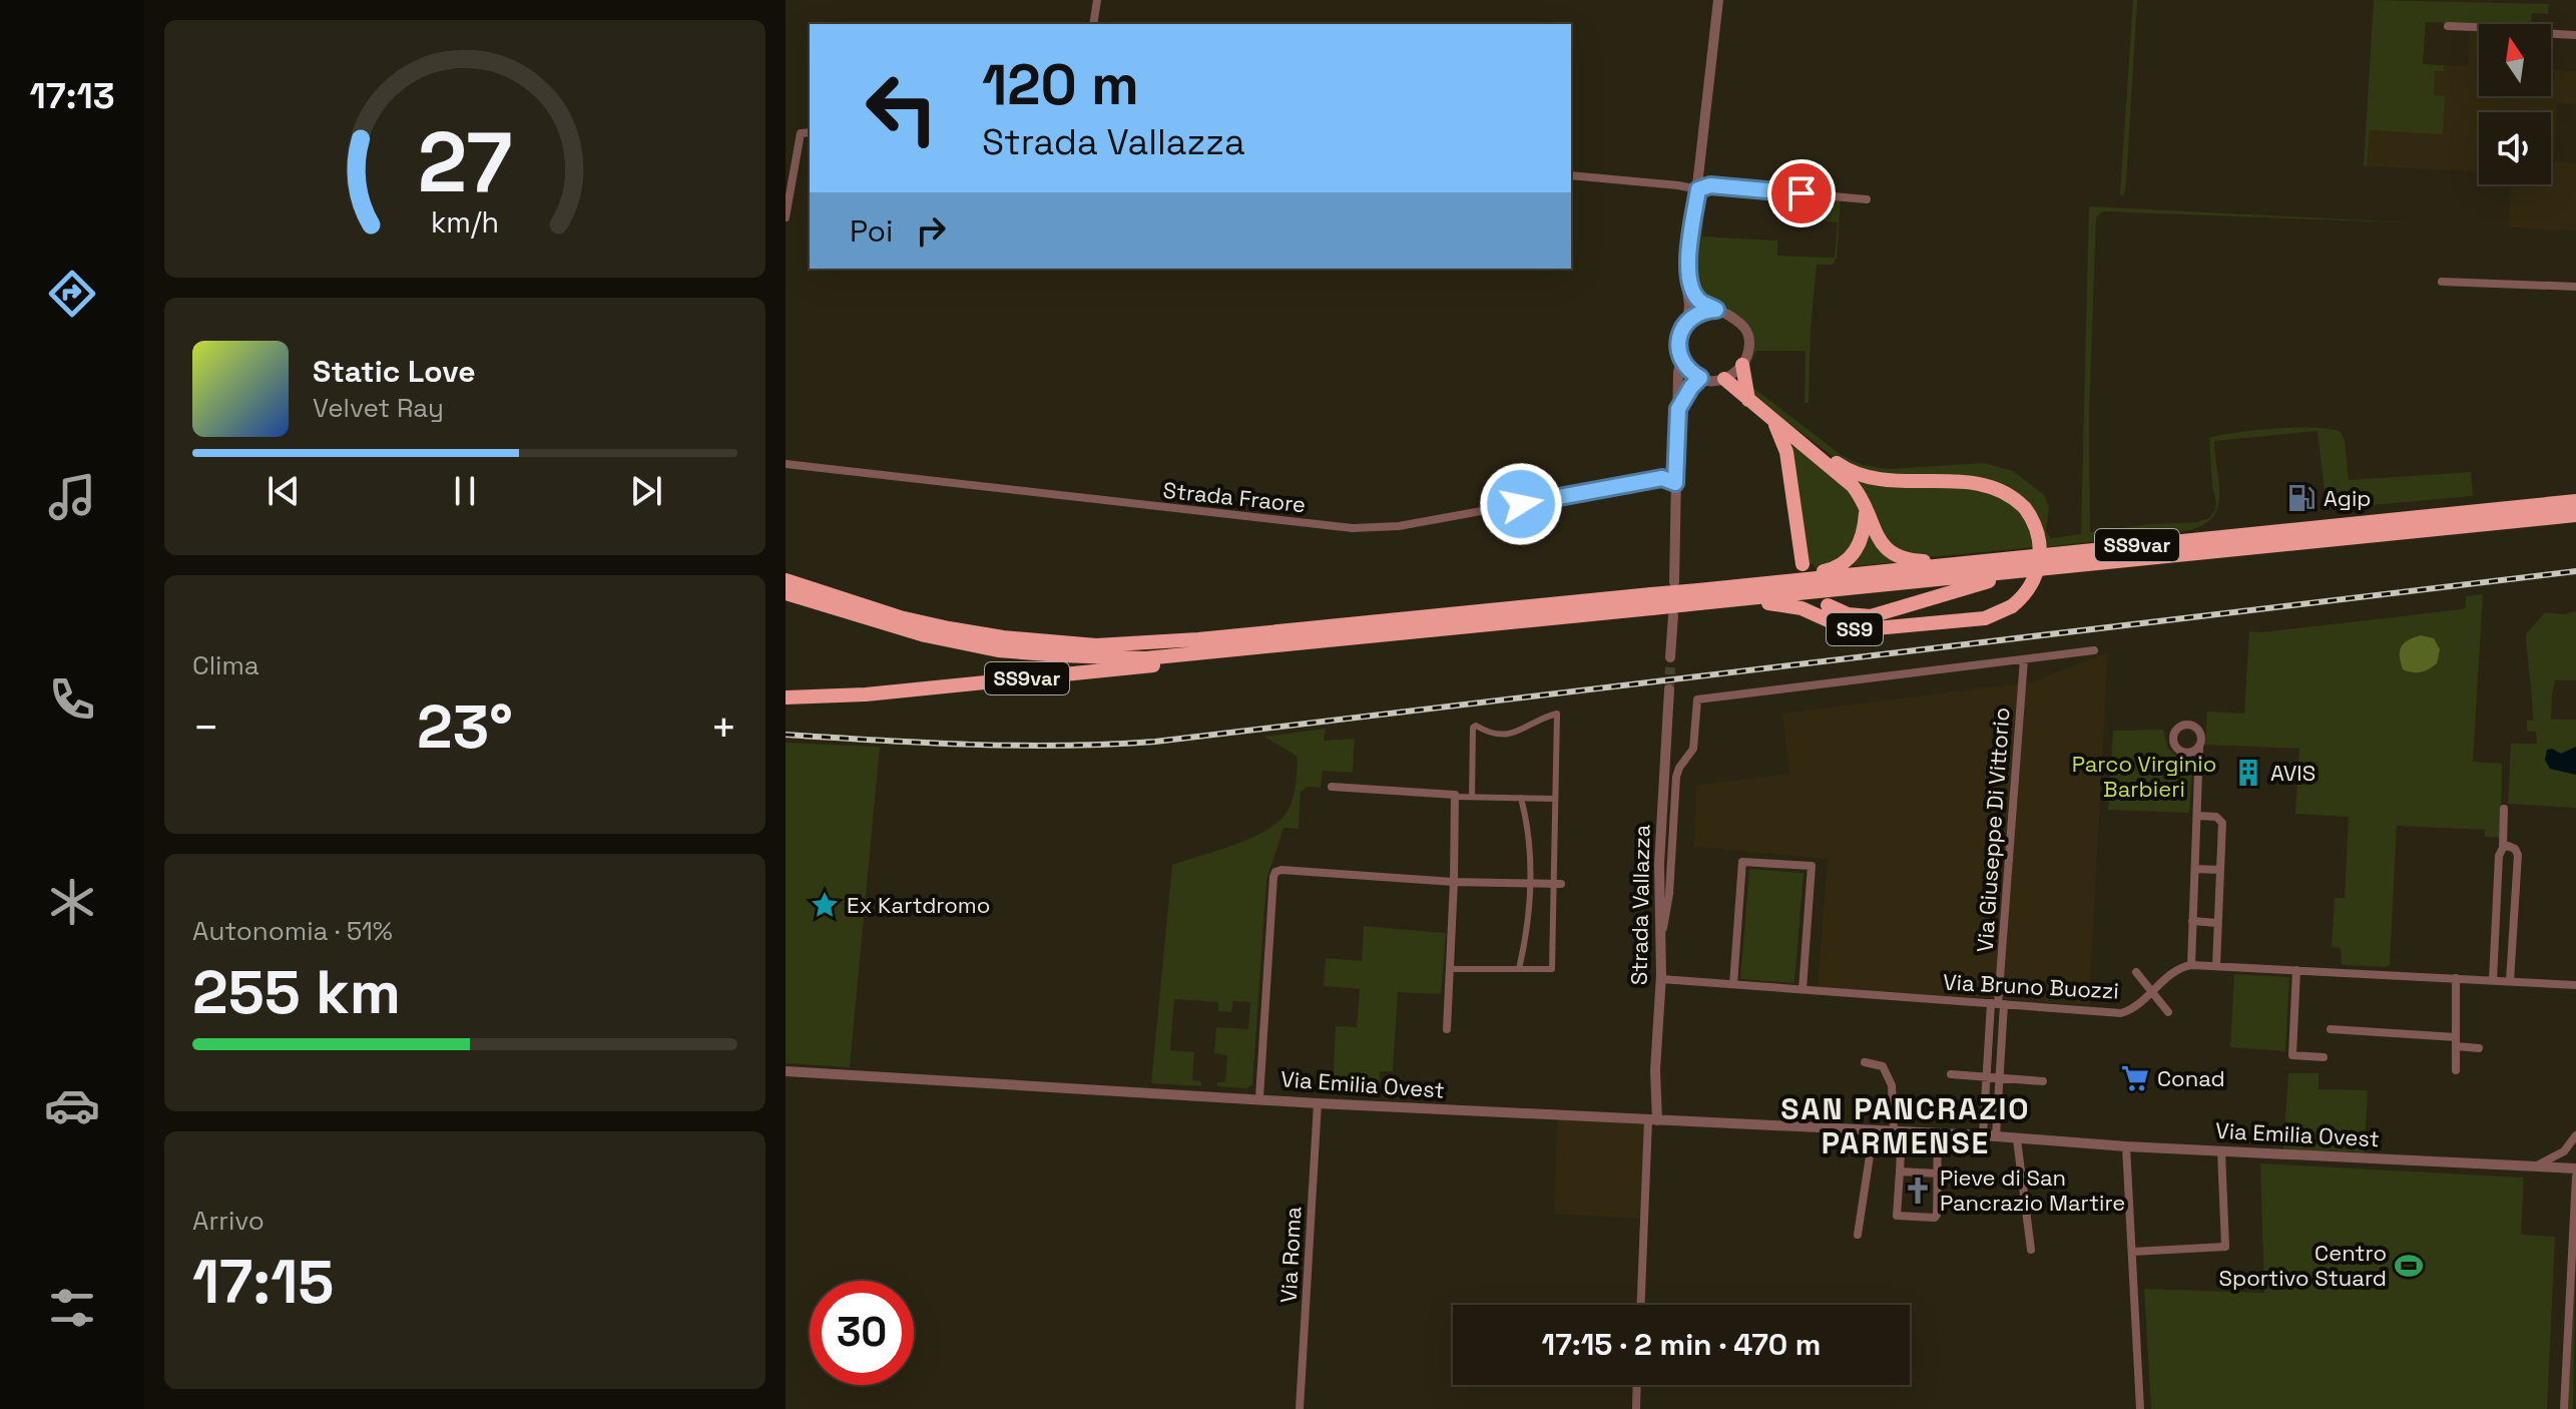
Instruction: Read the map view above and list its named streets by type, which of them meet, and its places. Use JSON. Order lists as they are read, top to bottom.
{
  "streets": {
    "highway": ["SS9var", "SS9"],
    "street": [
      "Strada Fraore",
      "Via Giuseppe Di Vittorio",
      "Strada Vallazza",
      "Via Bruno Buozzi",
      "Via Emilia Ovest",
      "Via Roma"
    ]
  },
  "crossings": [
    ["SS9var", "SS9"],
    ["Via Giuseppe Di Vittorio", "Via Bruno Buozzi"],
    ["Strada Vallazza", "Via Bruno Buozzi"],
    ["Strada Vallazza", "Via Emilia Ovest"],
    ["Via Emilia Ovest", "Via Roma"]
  ],
  "districts": ["SAN PANCRAZIO PARMENSE"],
  "parks": ["Parco Virginio Barbieri"],
  "places": {
    "fuel station": ["Agip"],
    "building": ["AVIS"],
    "place": ["Ex Kartdromo"],
    "supermarket": ["Conad"],
    "church": ["Pieve di San Pancrazio Martire"],
    "sports": ["Centro Sportivo Stuard"]
  },
  "north": "top",
  "page": {
    "tabs": "17:13",
    "turn": ["120 m", "Strada Vallazza"],
    "then": "Poi",
    "song": ["Static Love", "Velvet Ray"],
    "tile": [
      "Clima",
      ["Autonomia · 51%", "255 km"],
      ["Arrivo", "17:15"]
    ],
    "heat": ["−", "23°", "+"],
    "limit": "30",
    "trip": "17:15 · 2 min · 470 m",
    "gauge": ["27", "km/h"]
  }
}
